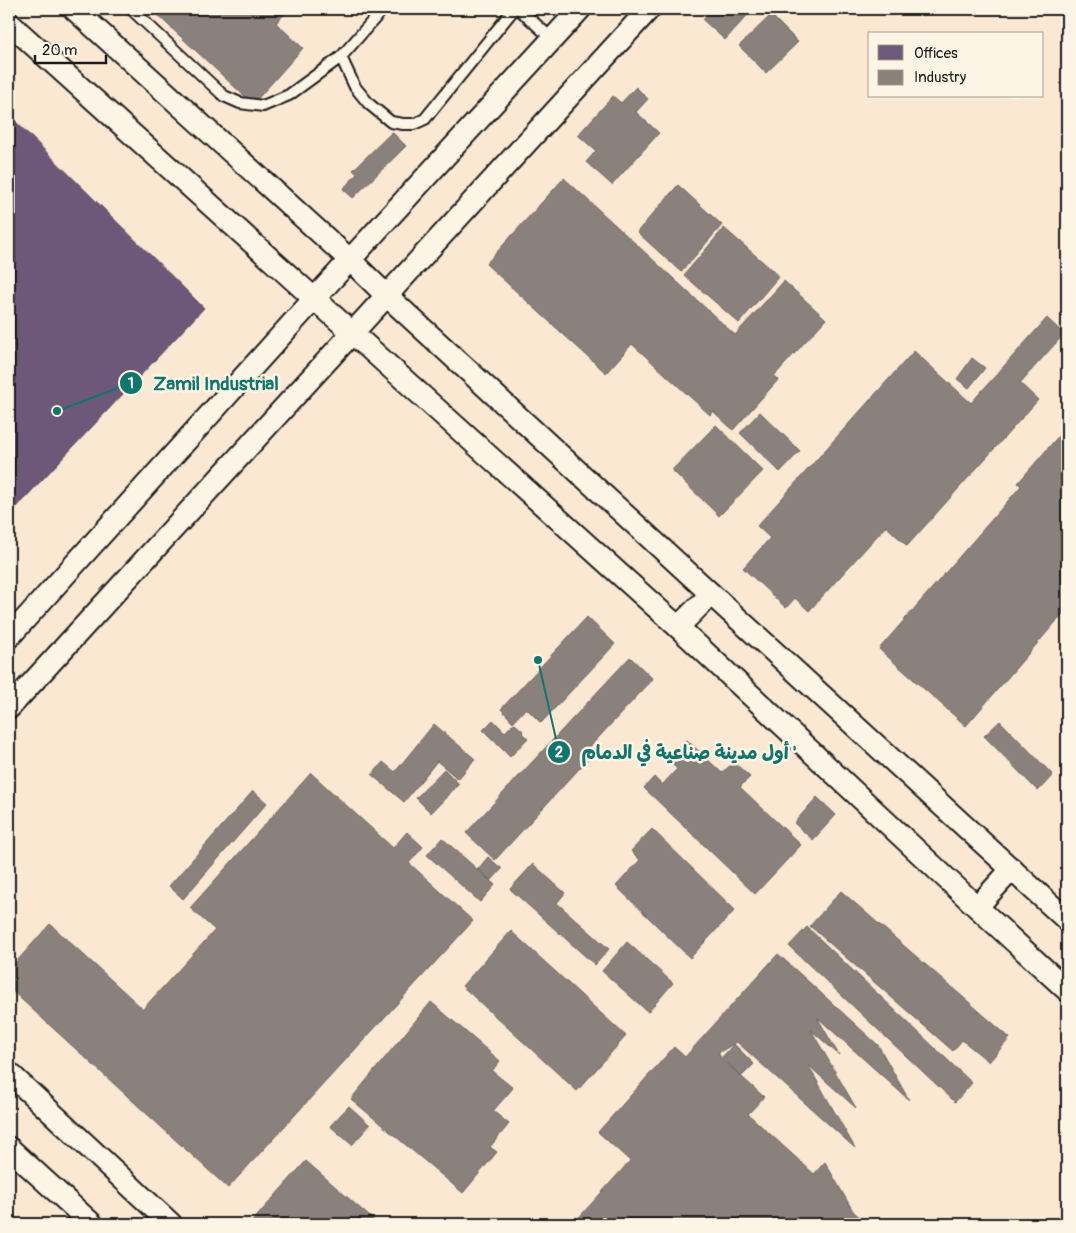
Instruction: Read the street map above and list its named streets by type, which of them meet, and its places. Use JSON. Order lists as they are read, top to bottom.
{
  "places": ["Zamil Industrial", "أول مدينة صناعية في الدمام '"],
  "legend": ["Offices", "Industry"],
  "scale_bar": "20 m"
}
